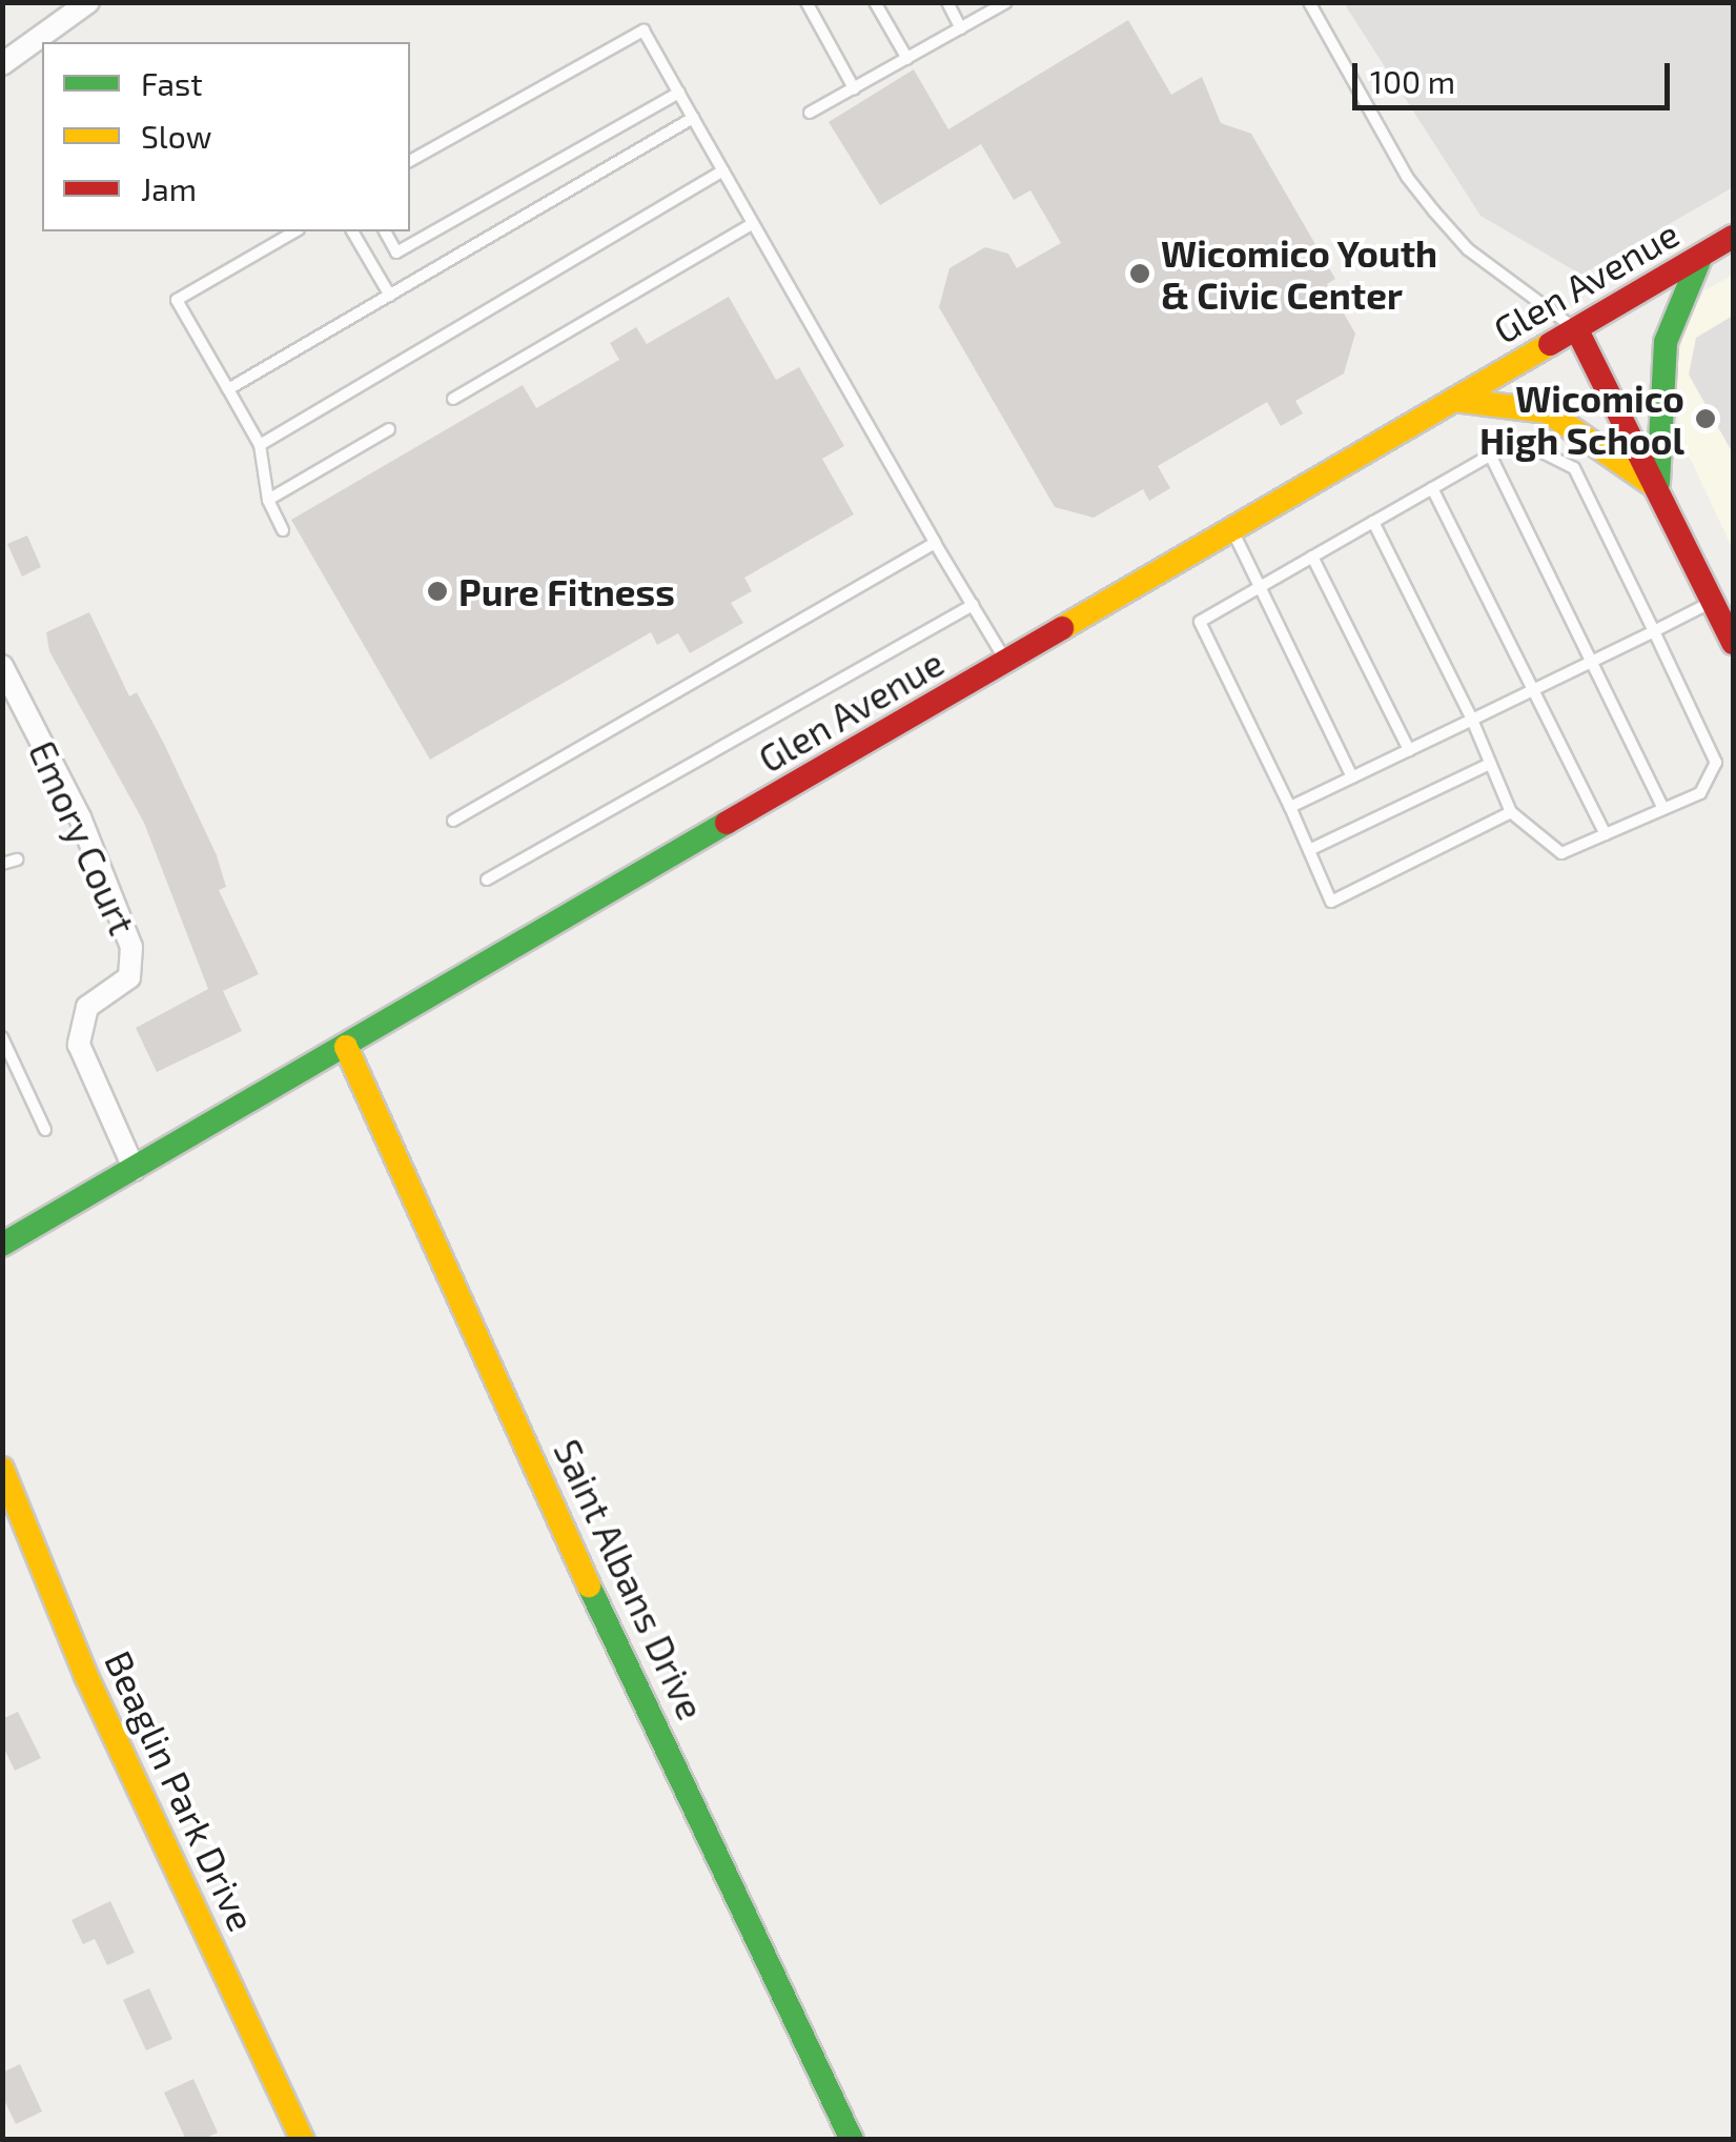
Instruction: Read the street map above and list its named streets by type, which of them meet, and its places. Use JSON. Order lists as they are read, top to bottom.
{
  "streets": {
    "street": [
      "Glen Avenue",
      "Emory Court",
      "Saint Albans Drive",
      "Beaglin Park Drive"
    ]
  },
  "crossings": [
    ["Glen Avenue", "Emory Court"],
    ["Glen Avenue", "Saint Albans Drive"]
  ],
  "places": ["Wicomico Youth & Civic Center", "Wicomico High School", "Pure Fitness"],
  "legend": ["Fast", "Slow", "Jam"],
  "scale_bar": "100 m"
}
